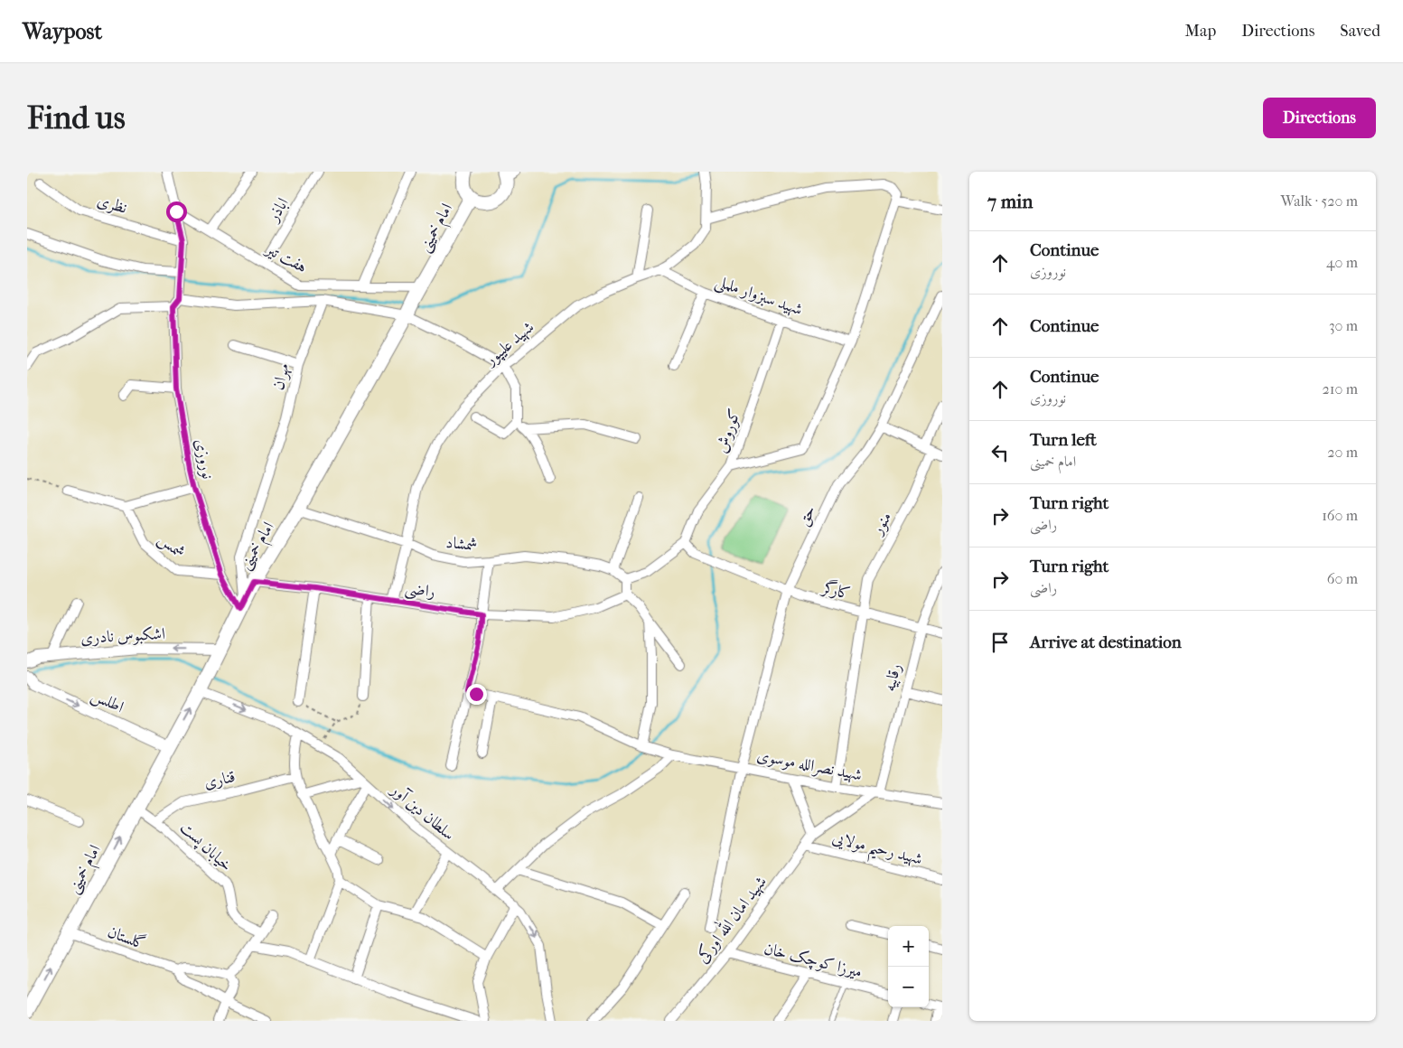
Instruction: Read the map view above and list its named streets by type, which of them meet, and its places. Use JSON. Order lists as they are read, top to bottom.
{
  "streets": {
    "main road": ["امام خمینی"],
    "street": [
      "نظری",
      "اباذر",
      "هفت تیر",
      "شهید سبزوار ململی",
      "شهید علیپور",
      "مهران",
      "کوروش",
      "نوروزی",
      "حق",
      "منور",
      "شمشاد",
      "شمس",
      "راضی",
      "کارگر",
      "اشکبوس نادری",
      "رقابیه",
      "اطلس",
      "شهید نصرالله موسوی",
      "قناری",
      "سلطان دین آور",
      "خیابان پست",
      "شهید رحیم مولایی",
      "شهید امان الله اورکی",
      "گلستان",
      "میرزا کوچک خان"
    ]
  },
  "crossings": [
    ["اباذر", "هفت تیر"],
    ["امام خمینی", "هفت تیر"],
    ["امام خمینی", "مهران"],
    ["امام خمینی", "نوروزی"],
    ["امام خمینی", "شمشاد"],
    ["امام خمینی", "راضی"],
    ["امام خمینی", "اشکبوس نادری"],
    ["امام خمینی", "اطلس"],
    ["امام خمینی", "سلطان دین آور"],
    ["امام خمینی", "خیابان پست"],
    ["امام خمینی", "گلستان"],
    ["شهید سبزوار ململی", "شهید علیپور"],
    ["شهید سبزوار ململی", "کوروش"],
    ["شهید علیپور", "شمشاد"],
    ["شهید علیپور", "راضی"],
    ["مهران", "نوروزی"],
    ["کوروش", "کارگر"],
    ["نوروزی", "شمس"],
    ["حق", "کارگر"],
    ["حق", "شهید نصرالله موسوی"],
    ["منور", "کارگر"],
    ["منور", "شهید نصرالله موسوی"],
    ["کارگر", "رقابیه"],
    ["رقابیه", "شهید نصرالله موسوی"],
    ["رقابیه", "شهید امان الله اورکی"],
    ["شهید نصرالله موسوی", "شهید امان الله اورکی"],
    ["قناری", "خیابان پست"],
    ["شهید رحیم مولایی", "شهید امان الله اورکی"],
    ["شهید امان الله اورکی", "میرزا کوچک خان"]
  ],
  "one_way": ["اشکبوس نادری", "اطلس", "سلطان دین آور"],
  "page": {
    "header": "Waypost",
    "nav": ["Map", "Directions", "Saved"],
    "buttons": "Directions",
    "title": "Find us",
    "heading": ["7 min", "Walk · 520 m"],
    "list": [
      ["Continue", "نوروزی", "40 m"],
      ["Continue", "30 m"],
      ["Continue", "نوروزی", "210 m"],
      ["Turn left", "امام خمینی", "20 m"],
      ["Turn right", "راضی", "160 m"],
      ["Turn right", "راضی", "60 m"],
      "Arrive at destination"
    ],
    "map_buttons": ["+", "−"]
  }
}
